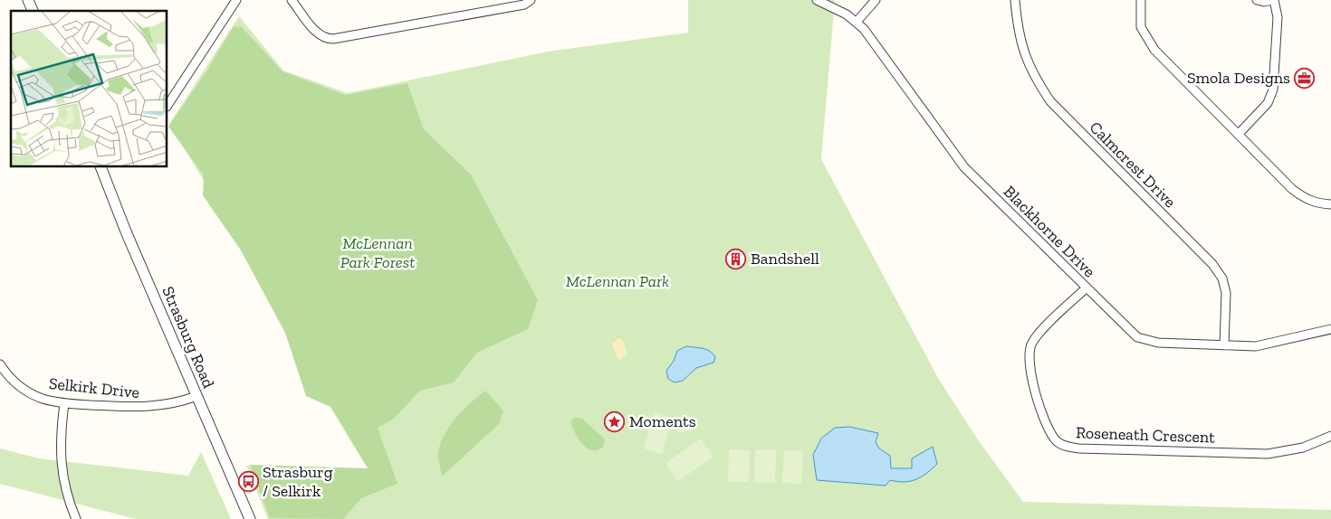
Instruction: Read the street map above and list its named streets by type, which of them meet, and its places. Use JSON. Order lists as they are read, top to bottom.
{
  "streets": {
    "street": [
      "Calmcrest Drive",
      "Blackhorne Drive",
      "Strasburg Road",
      "Selkirk Drive",
      "Roseneath Crescent"
    ]
  },
  "crossings": [
    ["Calmcrest Drive", "Blackhorne Drive"],
    ["Blackhorne Drive", "Roseneath Crescent"],
    ["Strasburg Road", "Selkirk Drive"]
  ],
  "parks": ["McLennan Park Forest", "McLennan Park"],
  "places": {
    "office": ["Smola Designs"],
    "building": ["Bandshell"],
    "place": ["Moments"],
    "bus stop": ["Strasburg / Selkirk"]
  }
}
